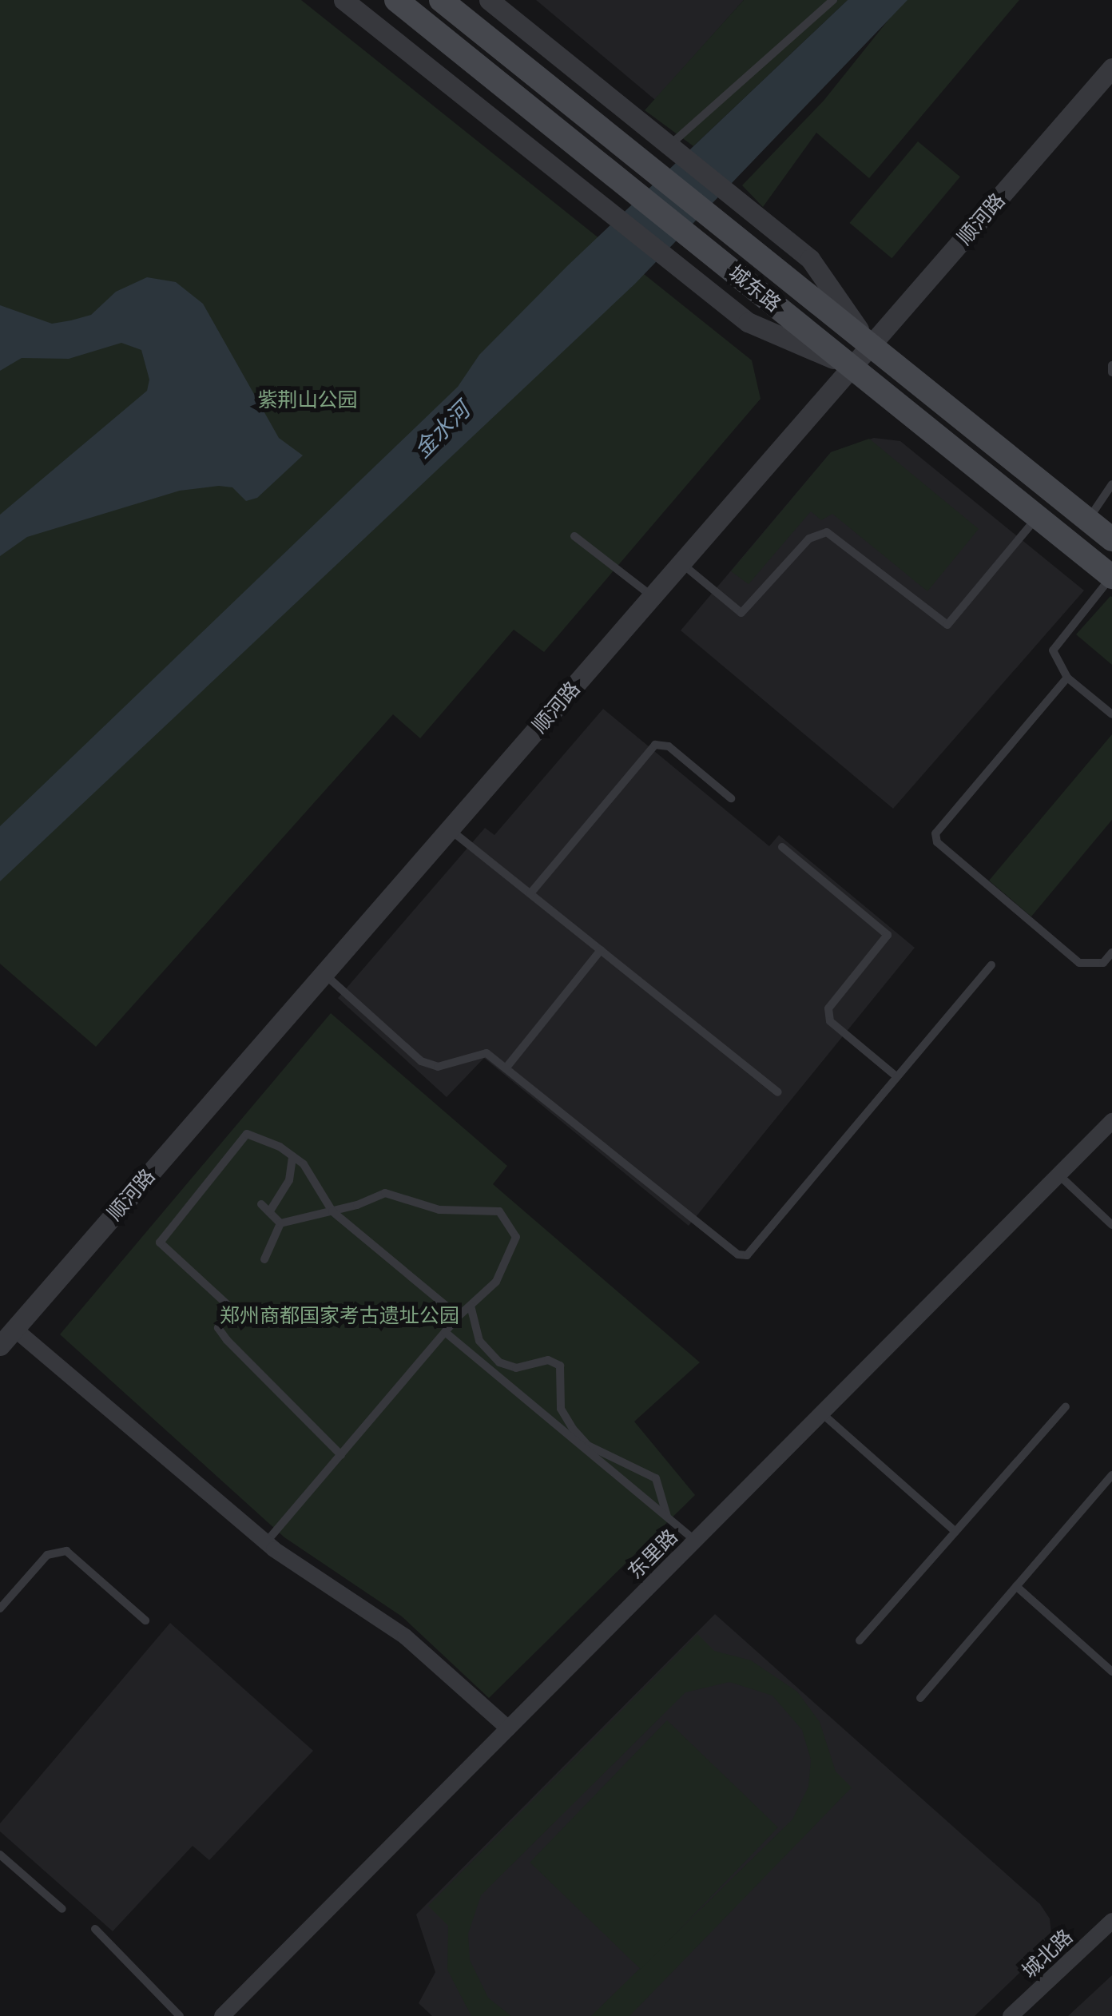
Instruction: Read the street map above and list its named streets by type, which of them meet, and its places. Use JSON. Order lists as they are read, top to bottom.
{
  "streets": {
    "main road": ["城东路"],
    "street": ["顺河路", "东里路", "城北路"]
  },
  "crossings": [
    ["顺河路", "城东路"]
  ],
  "water": ["金水河"],
  "parks": ["紫荆山公园", "郑州商都国家考古遗址公园"]
}
